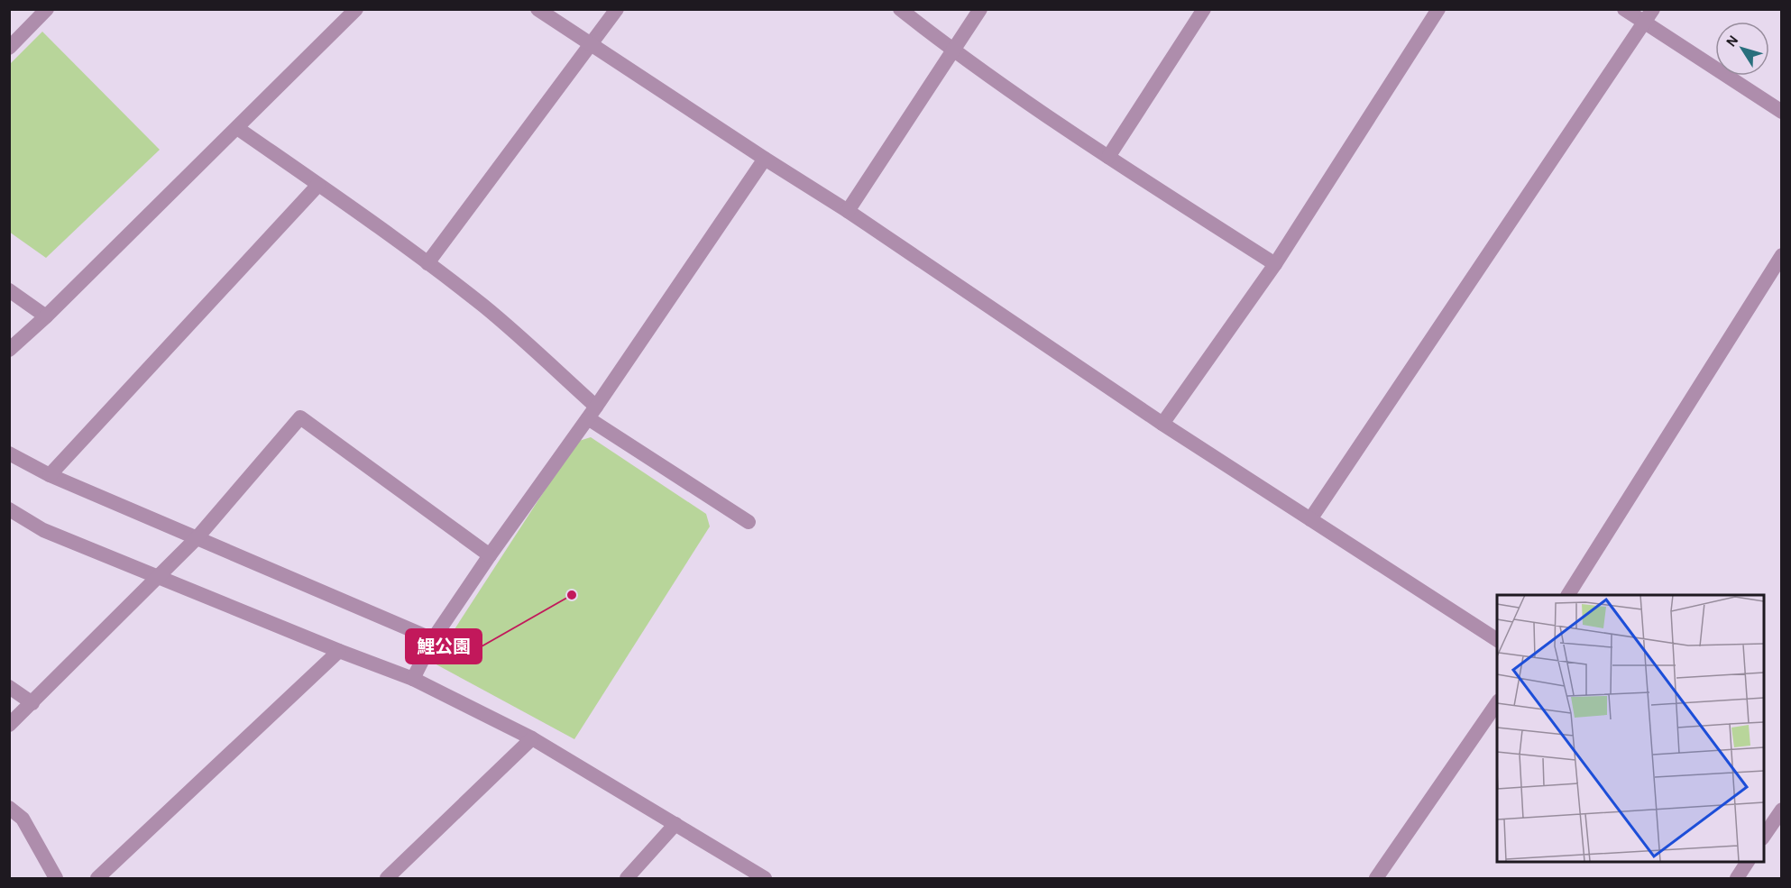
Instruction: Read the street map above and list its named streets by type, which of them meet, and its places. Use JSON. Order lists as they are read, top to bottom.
{
  "places": ["鯉公園"],
  "north": "top left"
}
